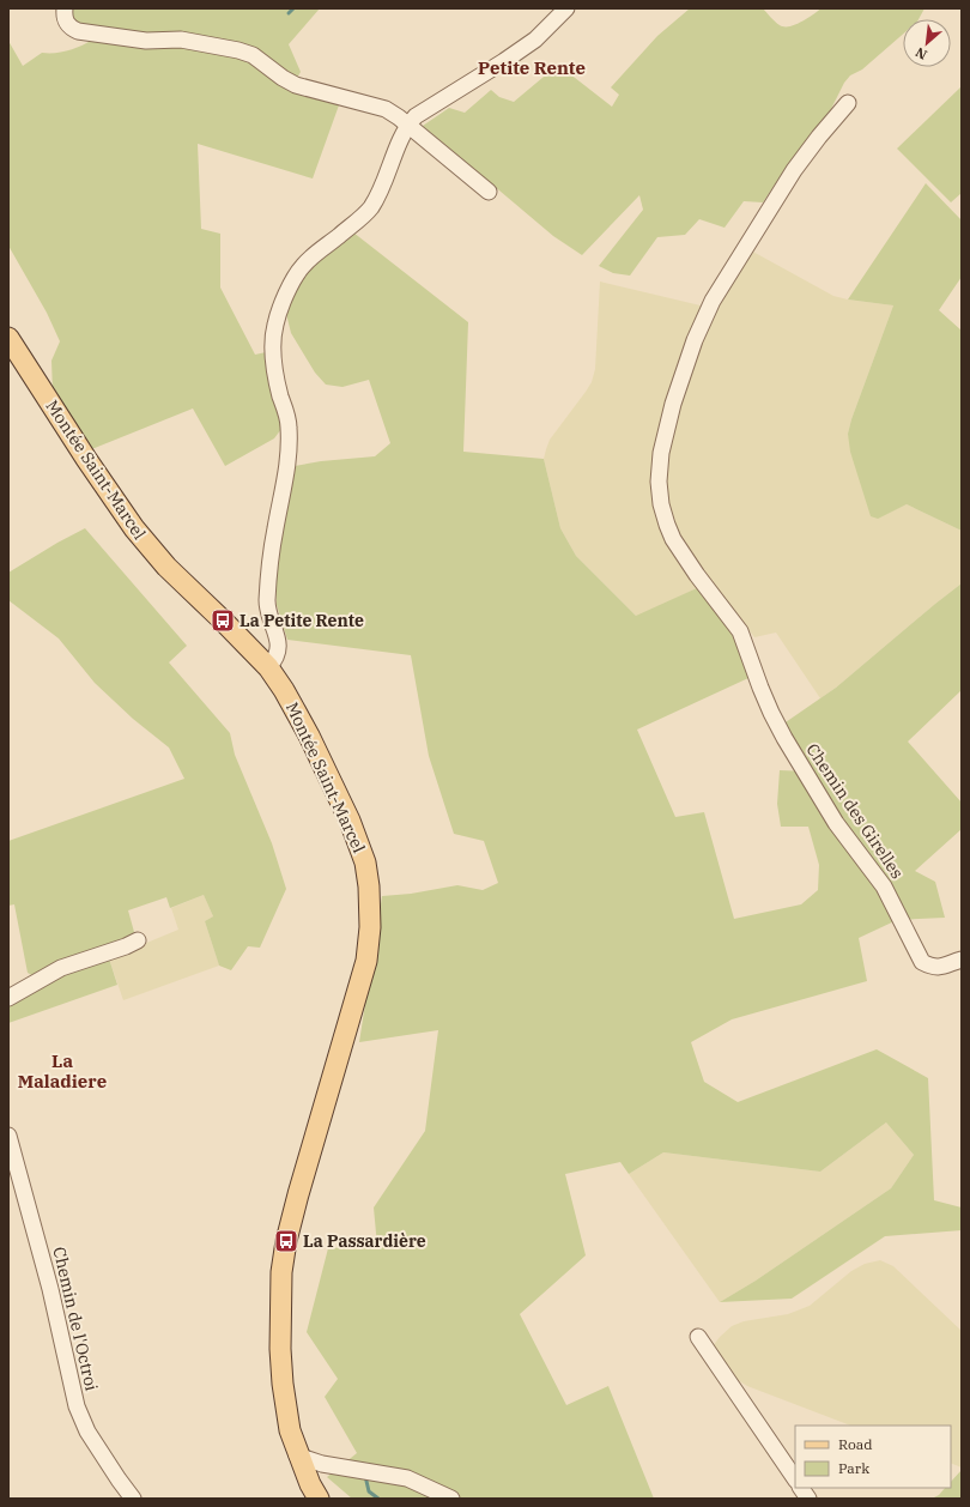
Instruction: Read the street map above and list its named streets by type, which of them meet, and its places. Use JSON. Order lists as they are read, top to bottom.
{
  "streets": {
    "main road": ["Montée Saint-Marcel"],
    "street": ["Chemin des Girelles", "Chemin de l'Octroi"]
  },
  "districts": ["Petite Rente", "La Maladiere"],
  "places": {
    "bus stop": ["La Petite Rente", "La Passardière"]
  },
  "legend": ["Road", "Park"],
  "north": "bottom left"
}
